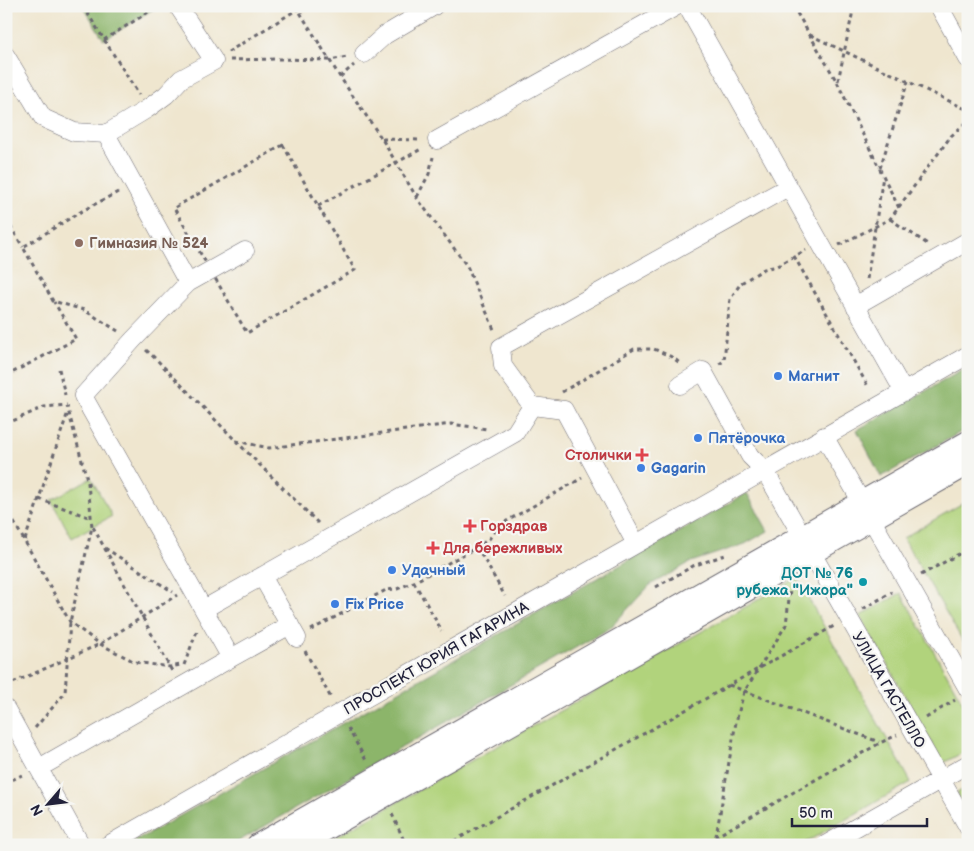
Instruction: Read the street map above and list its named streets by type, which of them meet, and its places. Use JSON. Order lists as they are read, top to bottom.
{
  "streets": {
    "street": ["ПРОСПЕКТ ЮРИЯ ГАГАРИНА", "УЛИЦА ГАСТЕЛЛО"]
  },
  "places": {
    "other": [
      "Гимназия № 524",
      "Магнит",
      "Пятёрочка",
      "Gagarin",
      "Удачный",
      "ДОТ № 76 рубежа \"Ижора\"",
      "Fix Price"
    ],
    "health": ["Столички", "Горздрав", "Для бережливых"]
  },
  "scale_bar": "50 m",
  "north": "bottom left"
}
